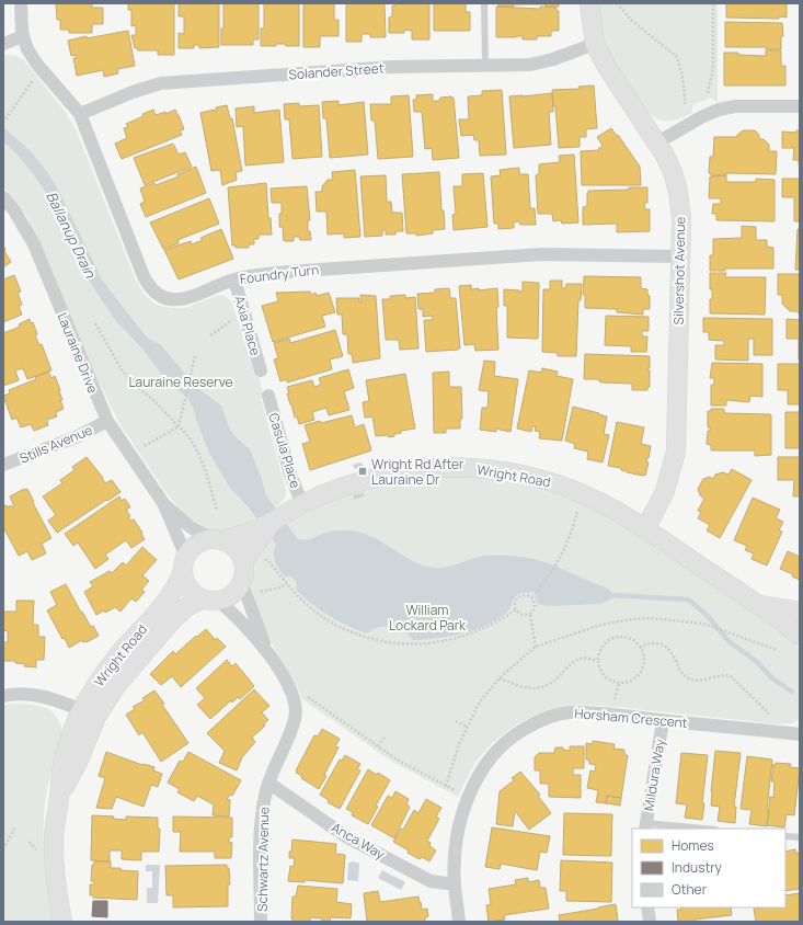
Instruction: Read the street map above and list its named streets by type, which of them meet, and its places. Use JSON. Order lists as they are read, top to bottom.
{
  "streets": {
    "street": [
      "Solander Street",
      "Silvershot Avenue",
      "Foundry Turn",
      "Axia Place",
      "Lauraine Drive",
      "Stills Avenue",
      "Casula Place",
      "Wright Road",
      "Horsham Crescent",
      "Mildura Way",
      "Anca Way",
      "Schwartz Avenue"
    ]
  },
  "crossings": [
    ["Solander Street", "Silvershot Avenue"],
    ["Solander Street", "Foundry Turn"],
    ["Silvershot Avenue", "Foundry Turn"],
    ["Silvershot Avenue", "Wright Road"],
    ["Foundry Turn", "Axia Place"],
    ["Lauraine Drive", "Stills Avenue"],
    ["Lauraine Drive", "Wright Road"],
    ["Lauraine Drive", "Schwartz Avenue"],
    ["Casula Place", "Wright Road"],
    ["Wright Road", "Schwartz Avenue"],
    ["Horsham Crescent", "Mildura Way"],
    ["Horsham Crescent", "Anca Way"],
    ["Anca Way", "Schwartz Avenue"]
  ],
  "water": ["Ballanup Drain"],
  "parks": ["Lauraine Reserve", "William Lockard Park"],
  "places": {
    "transit": ["Wright Rd After Lauraine Dr"]
  },
  "legend": ["Homes", "Industry", "Other"]
}
